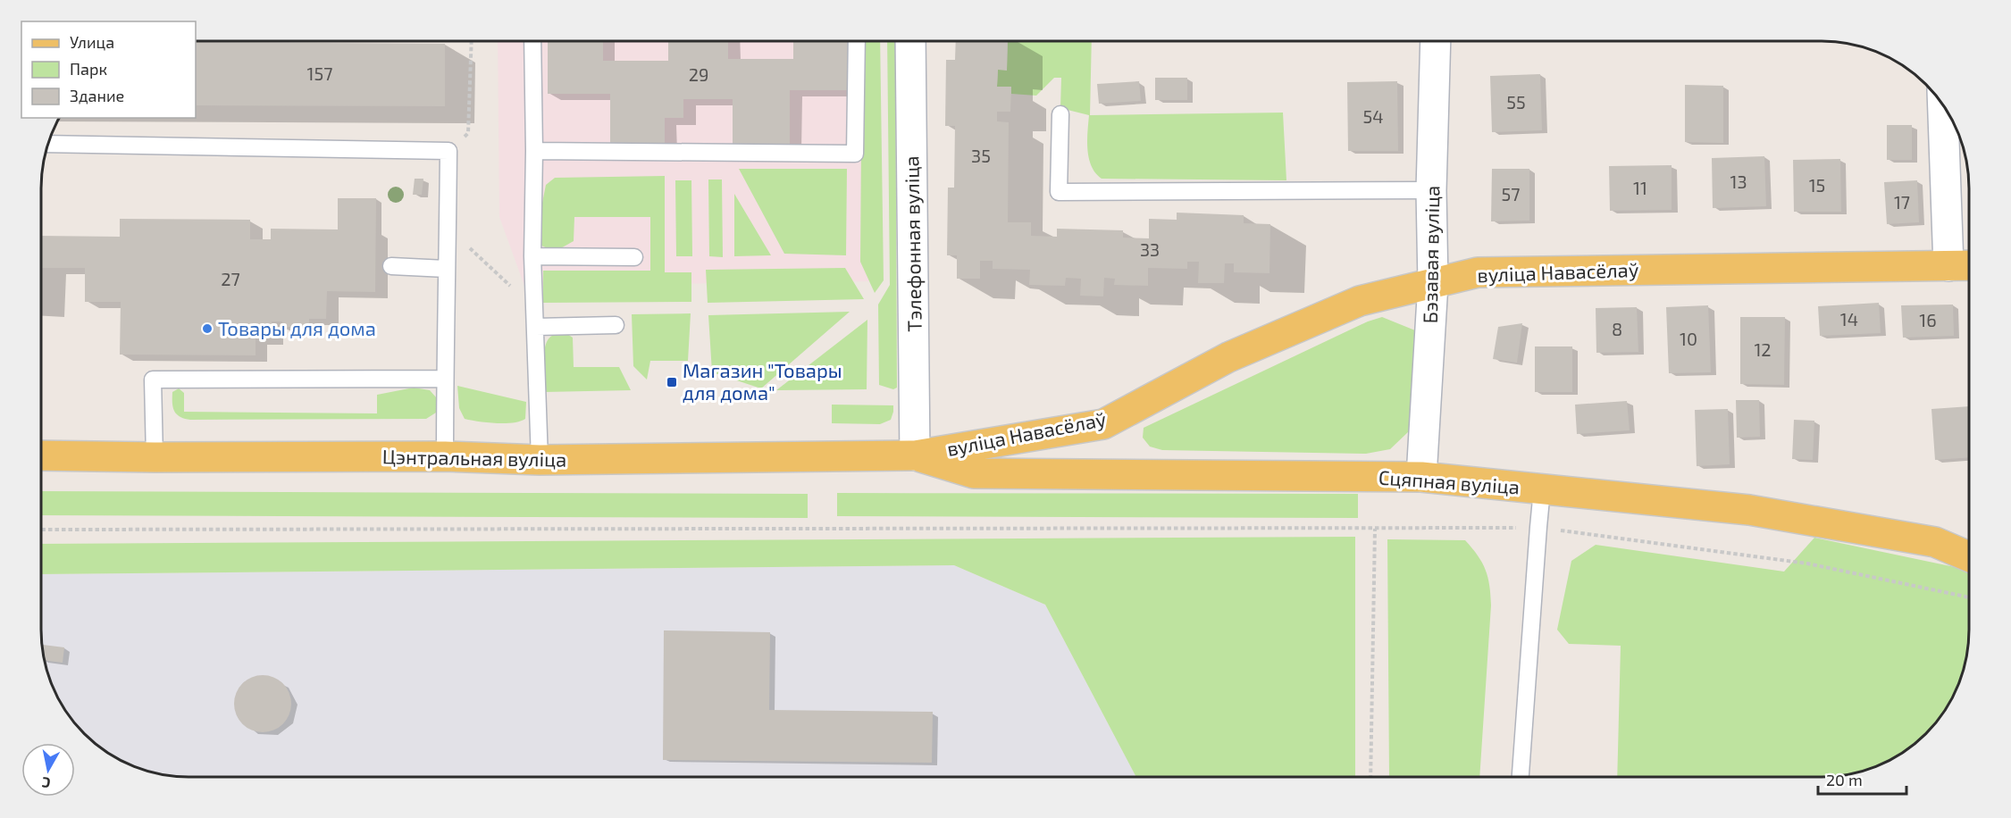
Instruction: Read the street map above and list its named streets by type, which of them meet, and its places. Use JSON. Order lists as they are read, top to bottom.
{
  "streets": {
    "main road": ["вуліца Навасёлаў", "Цэнтральная вуліца", "Сцяпная вуліца"],
    "street": ["Тэлефонная вуліца", "Бэзавая вуліца"]
  },
  "crossings": [
    ["Тэлефонная вуліца", "вуліца Навасёлаў"],
    ["Тэлефонная вуліца", "Цэнтральная вуліца"],
    ["Тэлефонная вуліца", "Сцяпная вуліца"],
    ["Бэзавая вуліца", "вуліца Навасёлаў"],
    ["Бэзавая вуліца", "Сцяпная вуліца"],
    ["вуліца Навасёлаў", "Цэнтральная вуліца"],
    ["вуліца Навасёлаў", "Сцяпная вуліца"],
    ["Цэнтральная вуліца", "Сцяпная вуліца"]
  ],
  "places": {
    "other": ["Товары для дома"],
    "transit": ["Магазин \"Товары для дома\""]
  },
  "house_numbers": [
    "157",
    "29",
    "55",
    "54",
    "35",
    "13",
    "15",
    "11",
    "57",
    "17",
    "33",
    "27",
    "14",
    "16",
    "8",
    "10",
    "12"
  ],
  "legend": ["Улица", "Парк", "Здание"],
  "scale_bar": "20 m",
  "north": "bottom"
}
